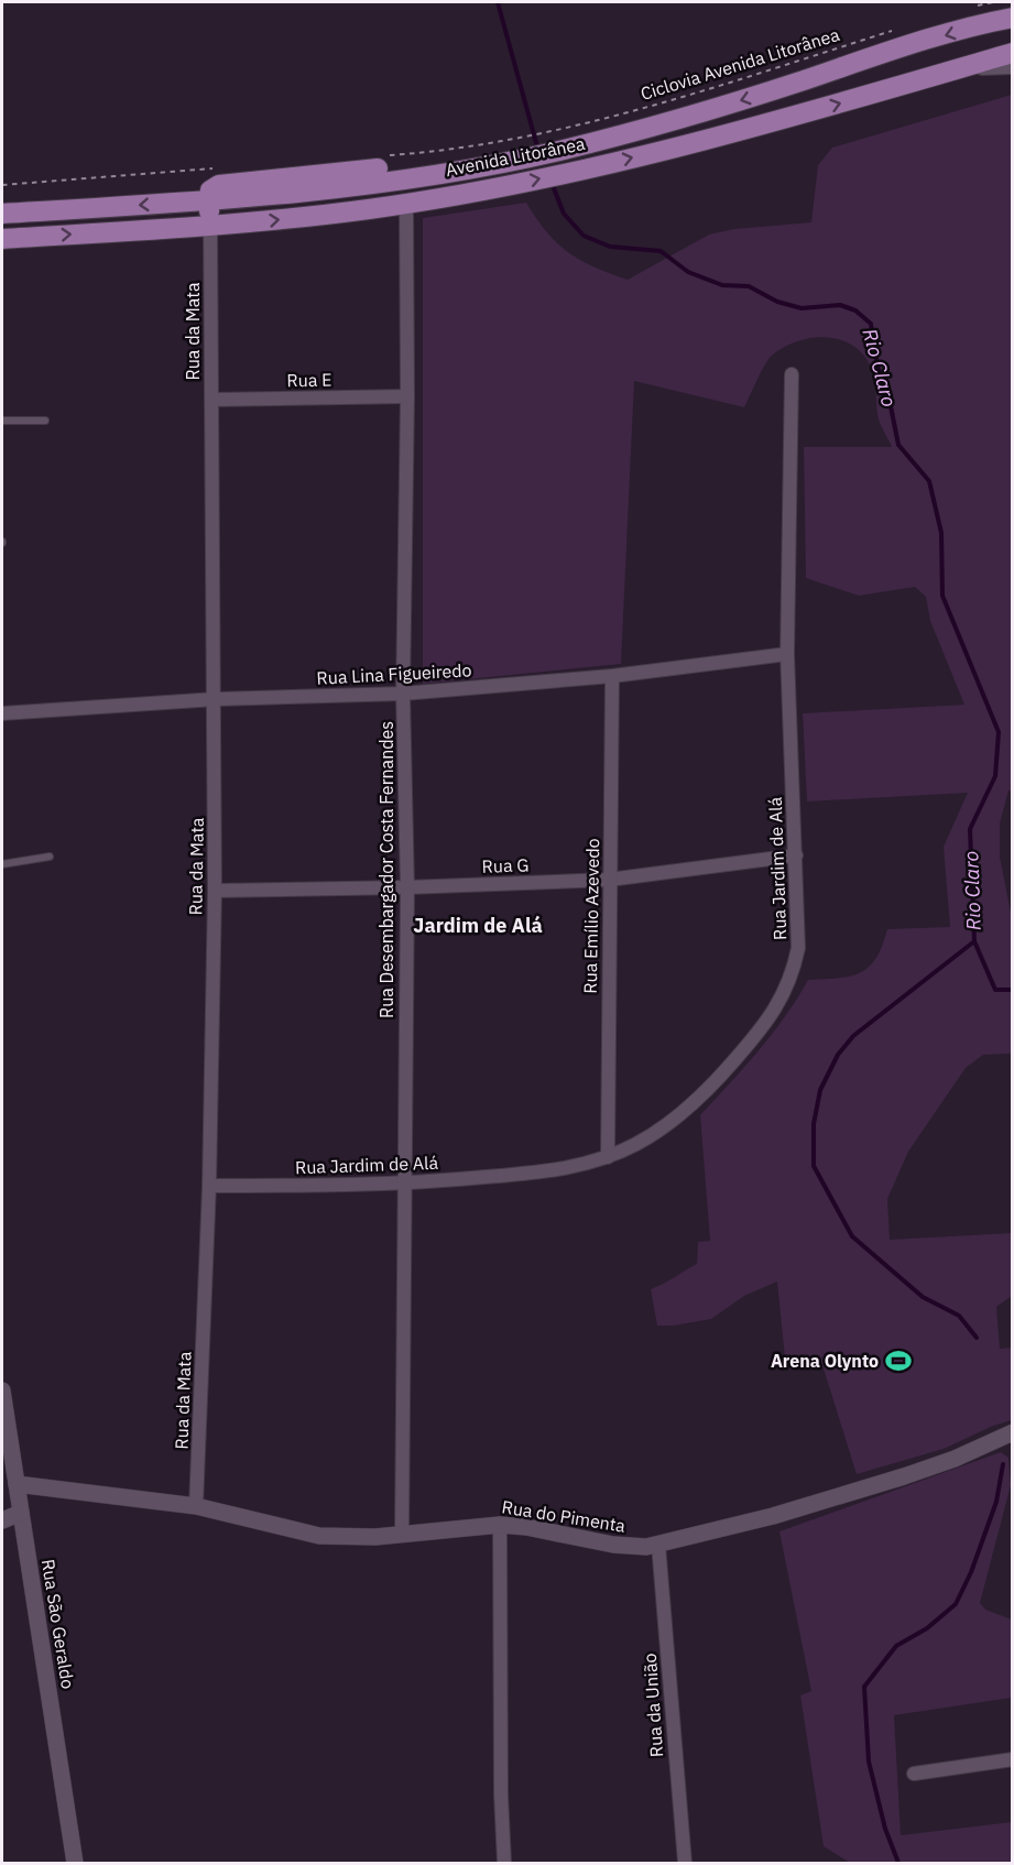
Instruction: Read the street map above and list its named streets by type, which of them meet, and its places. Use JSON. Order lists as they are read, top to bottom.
{
  "streets": {
    "main road": ["Avenida Litorânea"],
    "street": [
      "Rua da Mata",
      "Rua E",
      "Rua Lina Figueiredo",
      "Rua G",
      "Rua Jardim de Alá",
      "Rua Desembargador Costa Fernandes",
      "Rua Emílio Azevedo",
      "Rua do Pimenta",
      "Rua São Geraldo",
      "Rua da União"
    ],
    "path": ["Ciclovia Avenida Litorânea"]
  },
  "crossings": [
    ["Ciclovia Avenida Litorânea", "Avenida Litorânea"],
    ["Avenida Litorânea", "Rua da Mata"],
    ["Avenida Litorânea", "Rua Desembargador Costa Fernandes"],
    ["Rua da Mata", "Rua E"],
    ["Rua da Mata", "Rua Lina Figueiredo"],
    ["Rua da Mata", "Rua G"],
    ["Rua da Mata", "Rua Jardim de Alá"],
    ["Rua da Mata", "Rua do Pimenta"],
    ["Rua E", "Rua Desembargador Costa Fernandes"],
    ["Rua Lina Figueiredo", "Rua Jardim de Alá"],
    ["Rua Lina Figueiredo", "Rua Desembargador Costa Fernandes"],
    ["Rua Lina Figueiredo", "Rua Emílio Azevedo"],
    ["Rua G", "Rua Jardim de Alá"],
    ["Rua G", "Rua Desembargador Costa Fernandes"],
    ["Rua G", "Rua Emílio Azevedo"],
    ["Rua Jardim de Alá", "Rua Desembargador Costa Fernandes"],
    ["Rua Jardim de Alá", "Rua Emílio Azevedo"],
    ["Rua Desembargador Costa Fernandes", "Rua do Pimenta"],
    ["Rua do Pimenta", "Rua São Geraldo"],
    ["Rua do Pimenta", "Rua da União"]
  ],
  "districts": ["Jardim de Alá"],
  "water": ["Rio Claro"],
  "places": {
    "sports": ["Arena Olynto"]
  }
}
